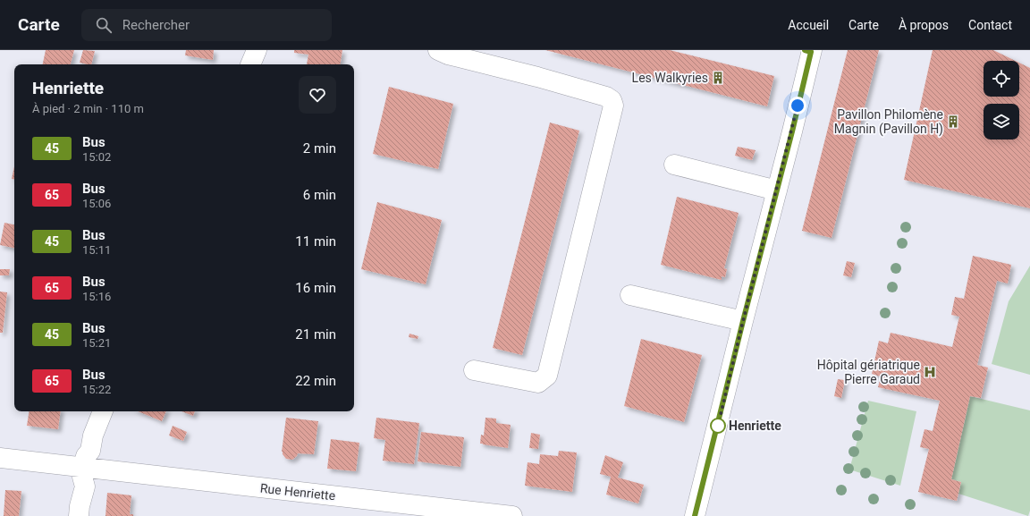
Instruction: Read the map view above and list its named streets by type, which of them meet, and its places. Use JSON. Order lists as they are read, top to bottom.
{
  "streets": {
    "street": ["Rue Henriette"]
  },
  "places": {
    "building": ["Les Walkyries", "Pavillon Philomène Magnin (Pavillon H)"],
    "hospital": ["Hôpital gériatrique Pierre Garaud"],
    "other": ["Henriette"]
  },
  "lines": ["bus line 45"],
  "page": {
    "header": "Carte",
    "search": "Rechercher",
    "nav": [
      "Accueil",
      "Carte",
      "À propos",
      "Contact"
    ],
    "heading": ["Henriette", "À pied · 2 min · 110 m"],
    "list": [
      {
        "mark": "45",
        "name": "Bus",
        "note": "15:02",
        "value": "2 min"
      },
      {
        "mark": "65",
        "name": "Bus",
        "note": "15:06",
        "value": "6 min"
      },
      {
        "mark": "45",
        "name": "Bus",
        "note": "15:11",
        "value": "11 min"
      },
      {
        "mark": "65",
        "name": "Bus",
        "note": "15:16",
        "value": "16 min"
      },
      {
        "mark": "45",
        "name": "Bus",
        "note": "15:21",
        "value": "21 min"
      },
      {
        "mark": "65",
        "name": "Bus",
        "note": "15:22",
        "value": "22 min"
      }
    ]
  }
}
